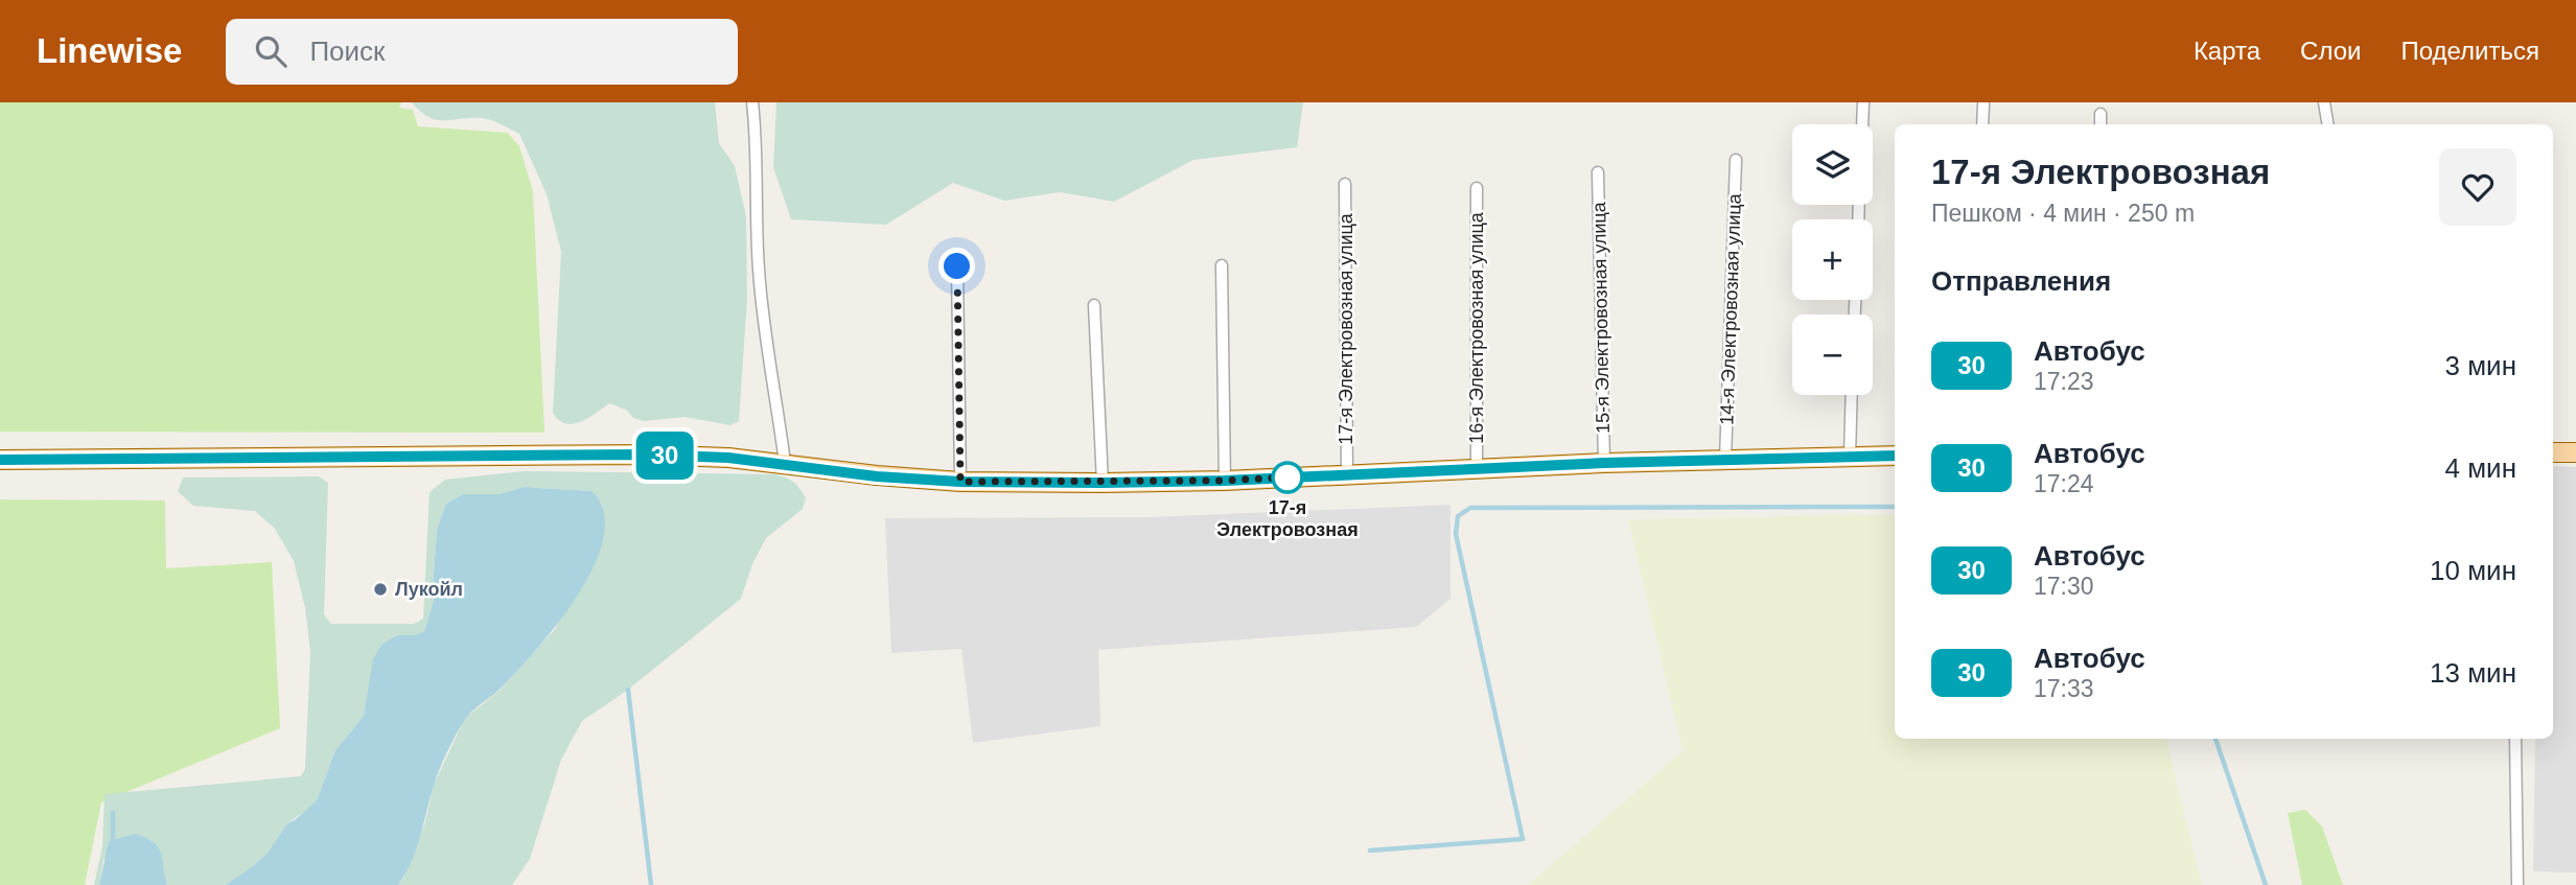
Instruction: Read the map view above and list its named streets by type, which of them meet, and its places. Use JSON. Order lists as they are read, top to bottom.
{
  "streets": {
    "street": [
      "14-я Электровозная улица",
      "15-я Электровозная улица",
      "16-я Электровозная улица",
      "17-я Электровозная улица"
    ]
  },
  "places": ["17-я Электровозная", "Лукойл"],
  "lines": ["bus line 30"],
  "page": {
    "header": "Linewise",
    "search": "Поиск",
    "nav": ["Карта", "Слои", "Поделиться"],
    "on_map": "30",
    "map_buttons": ["+", "−"],
    "heading": [
      ["17-я Электровозная", "Пешком · 4 мин · 250 m"],
      "Отправления"
    ],
    "list": [
      {
        "mark": "30",
        "name": "Автобус",
        "note": "17:23",
        "value": "3 мин"
      },
      {
        "mark": "30",
        "name": "Автобус",
        "note": "17:24",
        "value": "4 мин"
      },
      {
        "mark": "30",
        "name": "Автобус",
        "note": "17:30",
        "value": "10 мин"
      },
      {
        "mark": "30",
        "name": "Автобус",
        "note": "17:33",
        "value": "13 мин"
      }
    ]
  }
}
